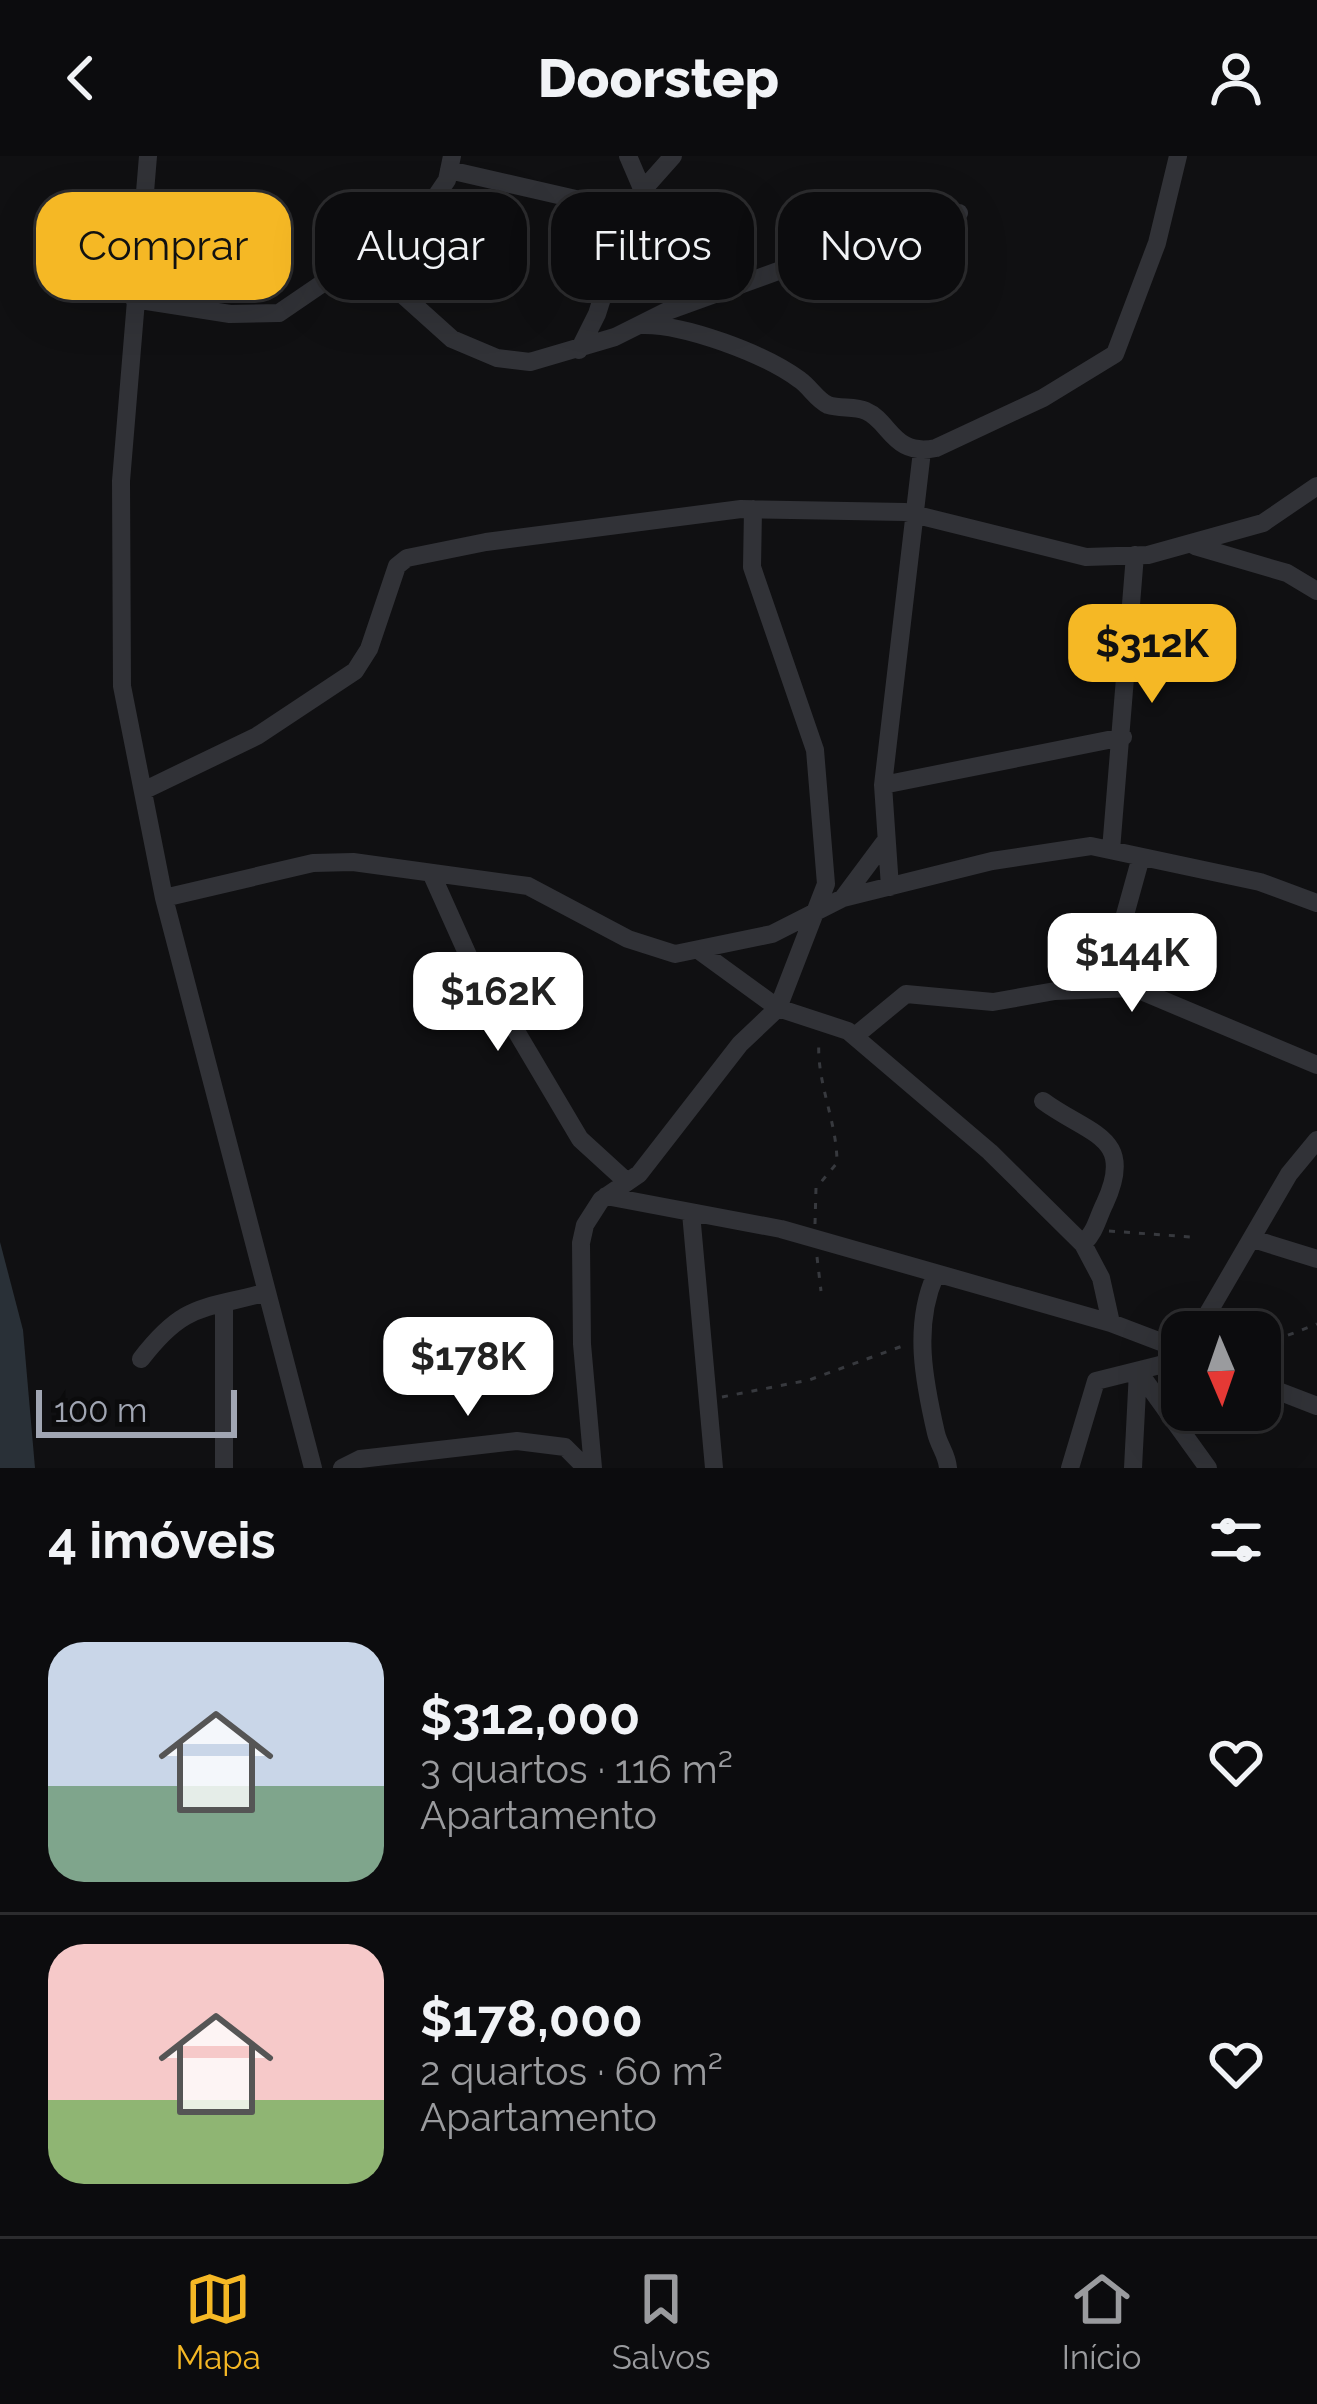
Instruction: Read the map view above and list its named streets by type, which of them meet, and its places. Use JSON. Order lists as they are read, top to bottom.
{
  "scale_bar": "100 m",
  "north": "bottom",
  "page": {
    "header": "Doorstep",
    "chip": [
      "Comprar",
      "Alugar",
      "Filtros",
      "Novo"
    ],
    "price": [
      "$312K",
      "$144K",
      "$162K",
      "$178K"
    ],
    "scale": "100 m",
    "heading": "4 imóveis",
    "list": [
      {
        "name": "$312,000",
        "note": "3 quartos · 116 m² · Apartamento"
      },
      {
        "name": "$178,000",
        "note": "2 quartos · 60 m² · Apartamento"
      }
    ],
    "tabs": ["Mapa", "Salvos", "Início"]
  }
}
